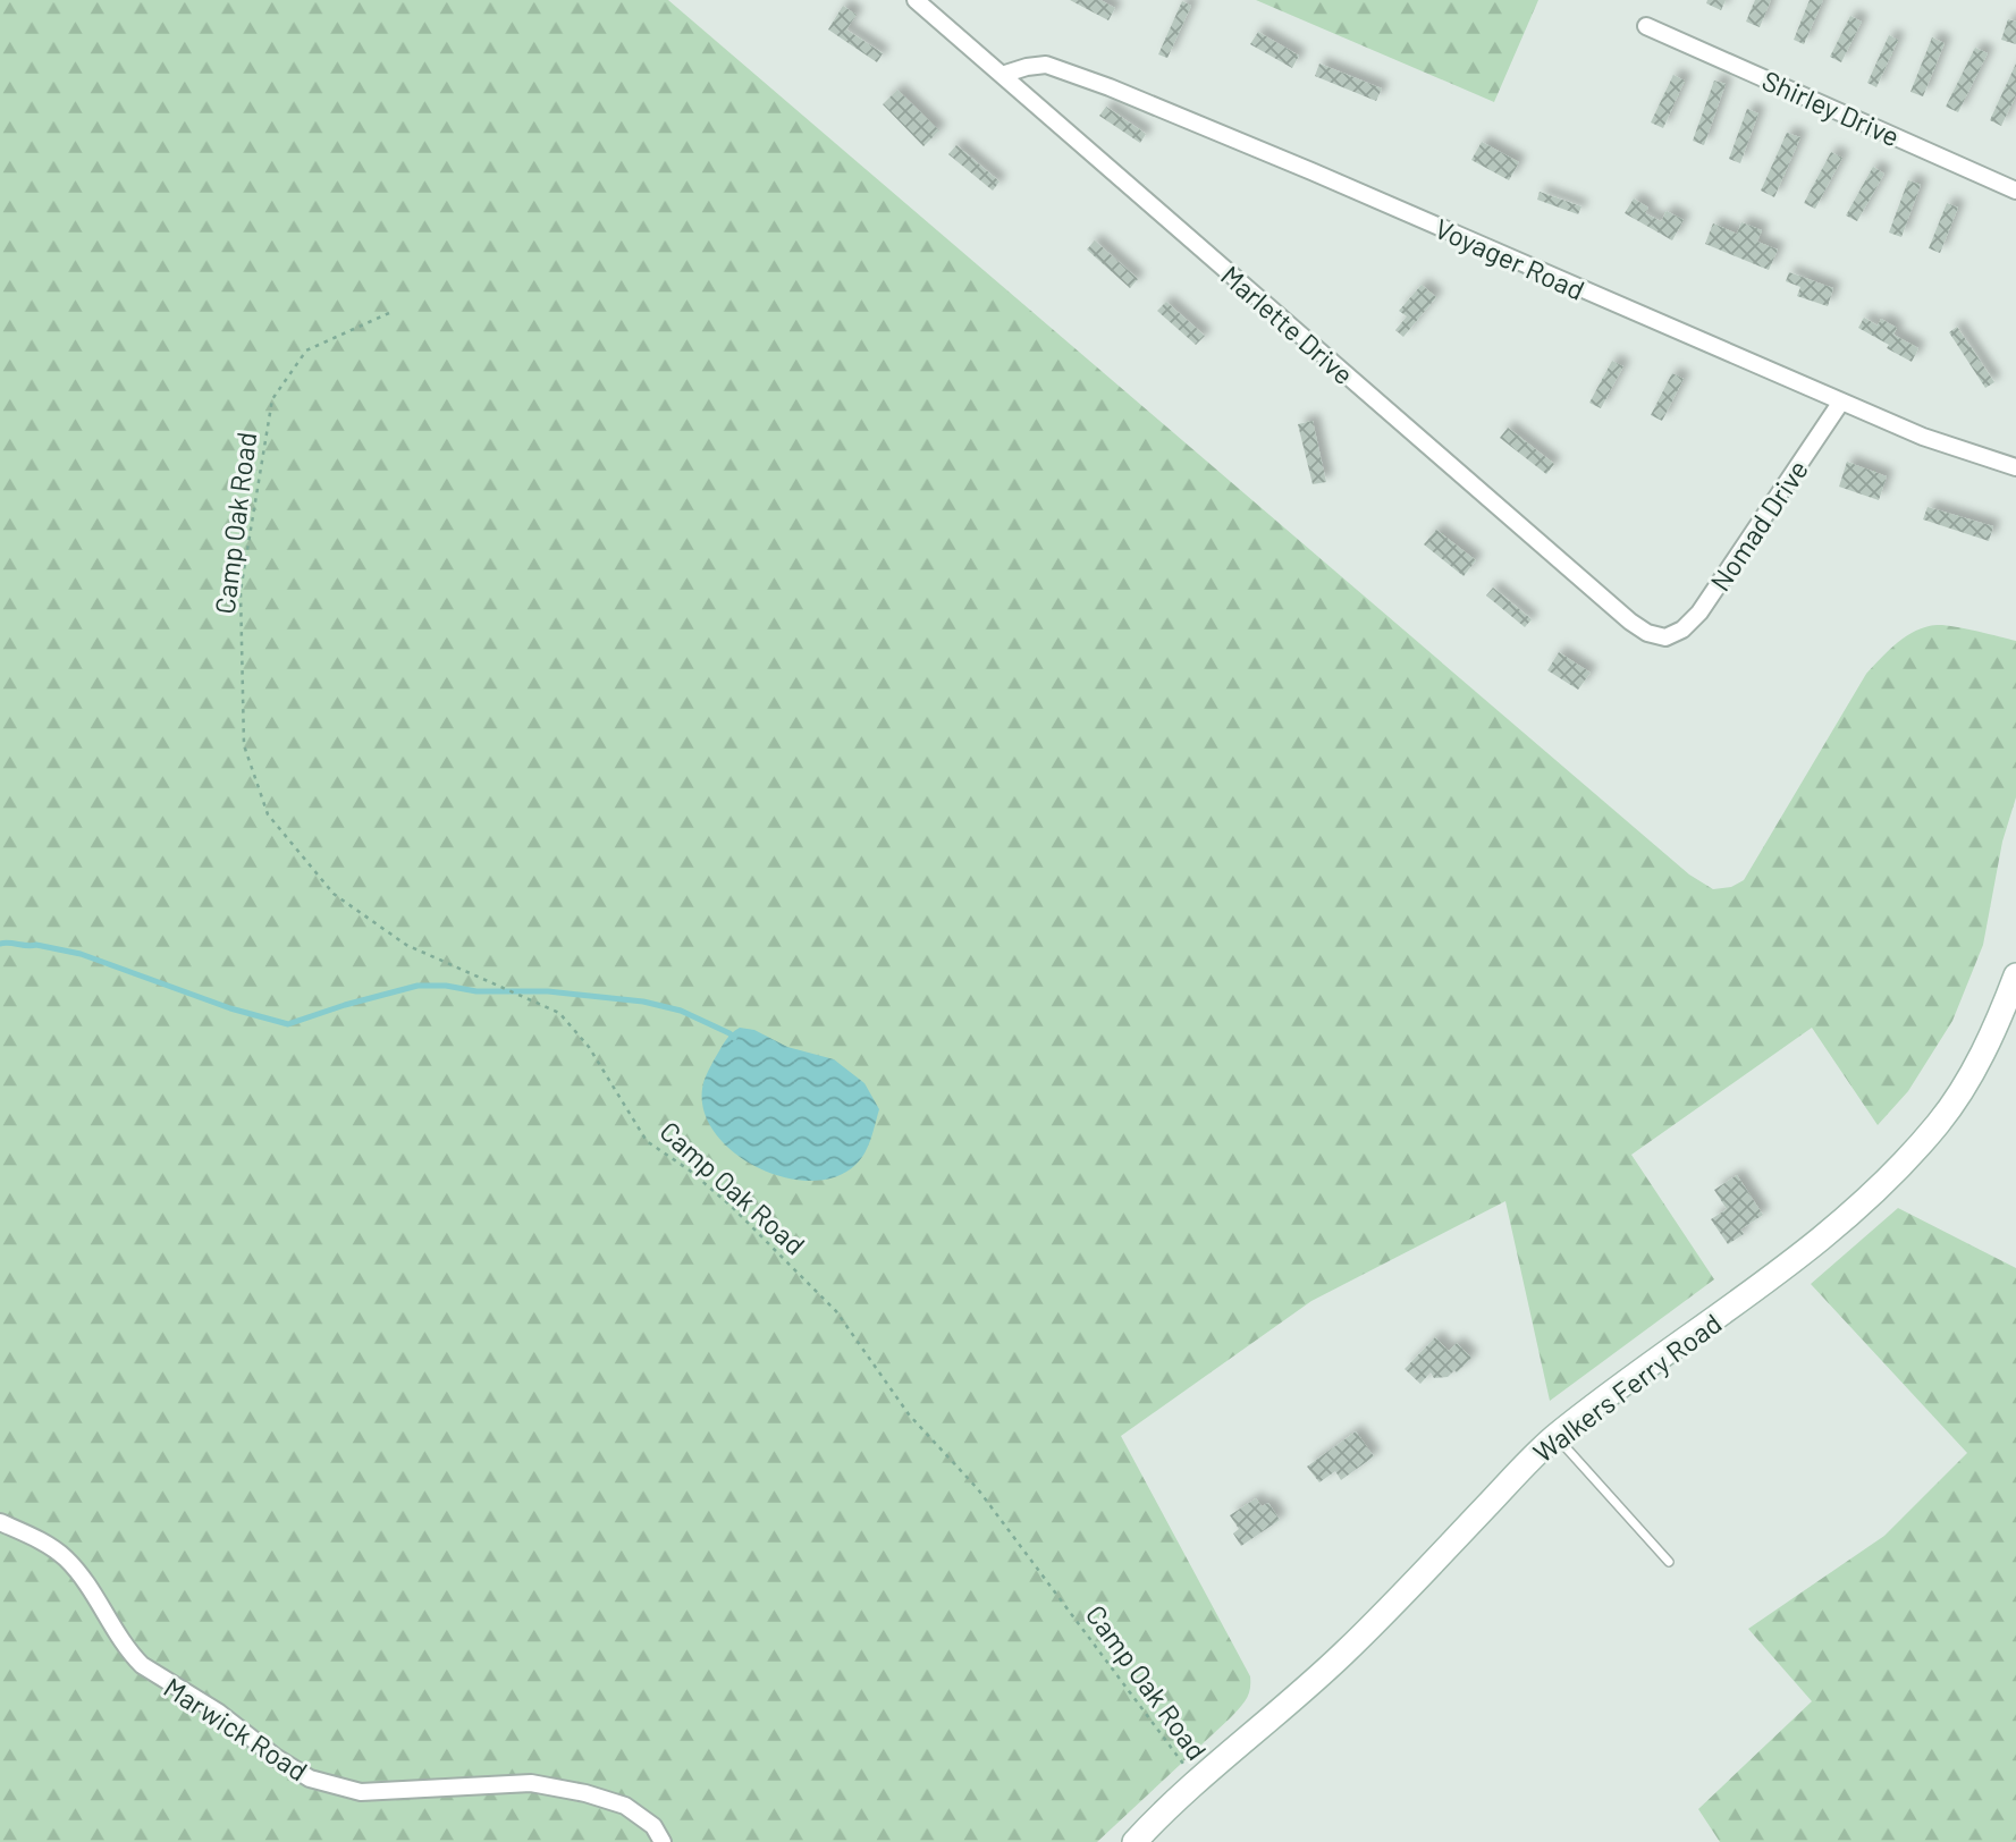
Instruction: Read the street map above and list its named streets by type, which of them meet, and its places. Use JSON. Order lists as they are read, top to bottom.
{
  "streets": {
    "street": [
      "Shirley Drive",
      "Voyager Road",
      "Marlette Drive",
      "Nomad Drive",
      "Walkers Ferry Road",
      "Marwick Road"
    ],
    "path": ["Camp Oak Road"]
  },
  "crossings": [
    ["Voyager Road", "Marlette Drive"],
    ["Voyager Road", "Nomad Drive"],
    ["Marlette Drive", "Nomad Drive"],
    ["Camp Oak Road", "Walkers Ferry Road"]
  ]
}
